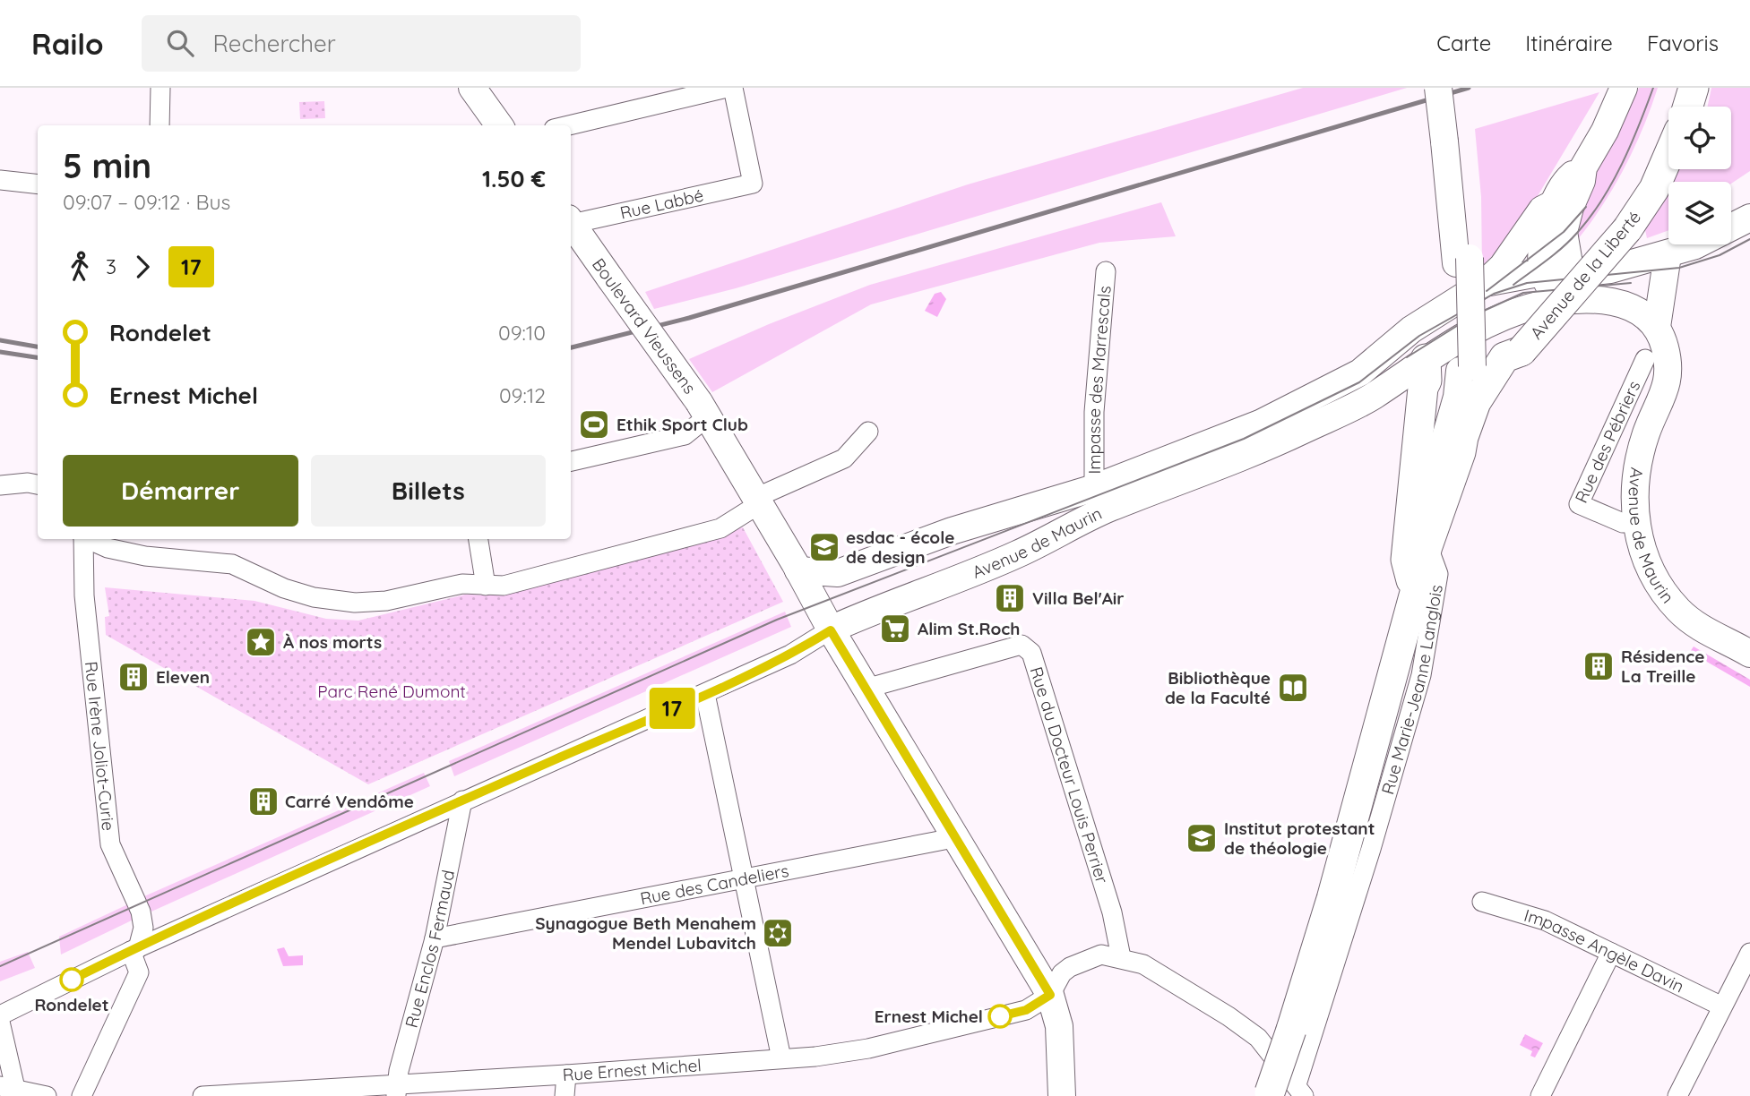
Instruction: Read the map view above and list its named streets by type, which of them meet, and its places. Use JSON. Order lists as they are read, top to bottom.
{
  "streets": {
    "main road": ["Avenue de la Liberté"],
    "street": [
      "Rue Labbé",
      "Boulevard Vieussens",
      "Impasse des Marrescals",
      "Rue des Pébriers",
      "Avenue de Maurin",
      "Rue Marie-Jeanne Langlois",
      "Rue Irène Joliot-Curie",
      "Rue du Docteur Louis Perrier",
      "Rue des Candeliers",
      "Rue Enclos Fermaud",
      "Impasse Angèle Davin",
      "Rue Ernest Michel"
    ]
  },
  "crossings": [
    ["Avenue de la Liberté", "Rue Marie-Jeanne Langlois"],
    ["Boulevard Vieussens", "Avenue de Maurin"],
    ["Boulevard Vieussens", "Rue du Docteur Louis Perrier"],
    ["Boulevard Vieussens", "Rue des Candeliers"],
    ["Boulevard Vieussens", "Rue Ernest Michel"],
    ["Impasse des Marrescals", "Avenue de Maurin"],
    ["Rue des Pébriers", "Avenue de Maurin"],
    ["Avenue de Maurin", "Rue Irène Joliot-Curie"],
    ["Avenue de Maurin", "Rue Enclos Fermaud"],
    ["Rue des Candeliers", "Rue Enclos Fermaud"],
    ["Rue Enclos Fermaud", "Rue Ernest Michel"]
  ],
  "parks": ["Parc René Dumont"],
  "places": {
    "sports": ["Ethik Sport Club"],
    "school or university": ["esdac - école de design", "Institut protestant de théologie"],
    "building": [
      "Villa Bel'Air",
      "Résidence La Treille",
      "Eleven",
      "Carré Vendôme"
    ],
    "supermarket": ["Alim St.Roch"],
    "place": ["À nos morts"],
    "library": ["Bibliothèque de la Faculté"],
    "synagogue": ["Synagogue Beth Menahem Mendel Lubavitch"],
    "other": ["Rondelet", "Ernest Michel"]
  },
  "lines": ["bus line 17"],
  "page": {
    "header": "Railo",
    "search": "Rechercher",
    "nav": ["Carte", "Itinéraire", "Favoris"],
    "on_map": "17",
    "heading": ["5 min", "09:07 – 09:12 · Bus", "1.50 €"],
    "legs": ["3", "17"],
    "list": [
      {
        "name": "Rondelet",
        "value": "09:10"
      },
      {
        "name": "Ernest Michel",
        "value": "09:12"
      }
    ],
    "buttons": ["Démarrer", "Billets"]
  }
}
